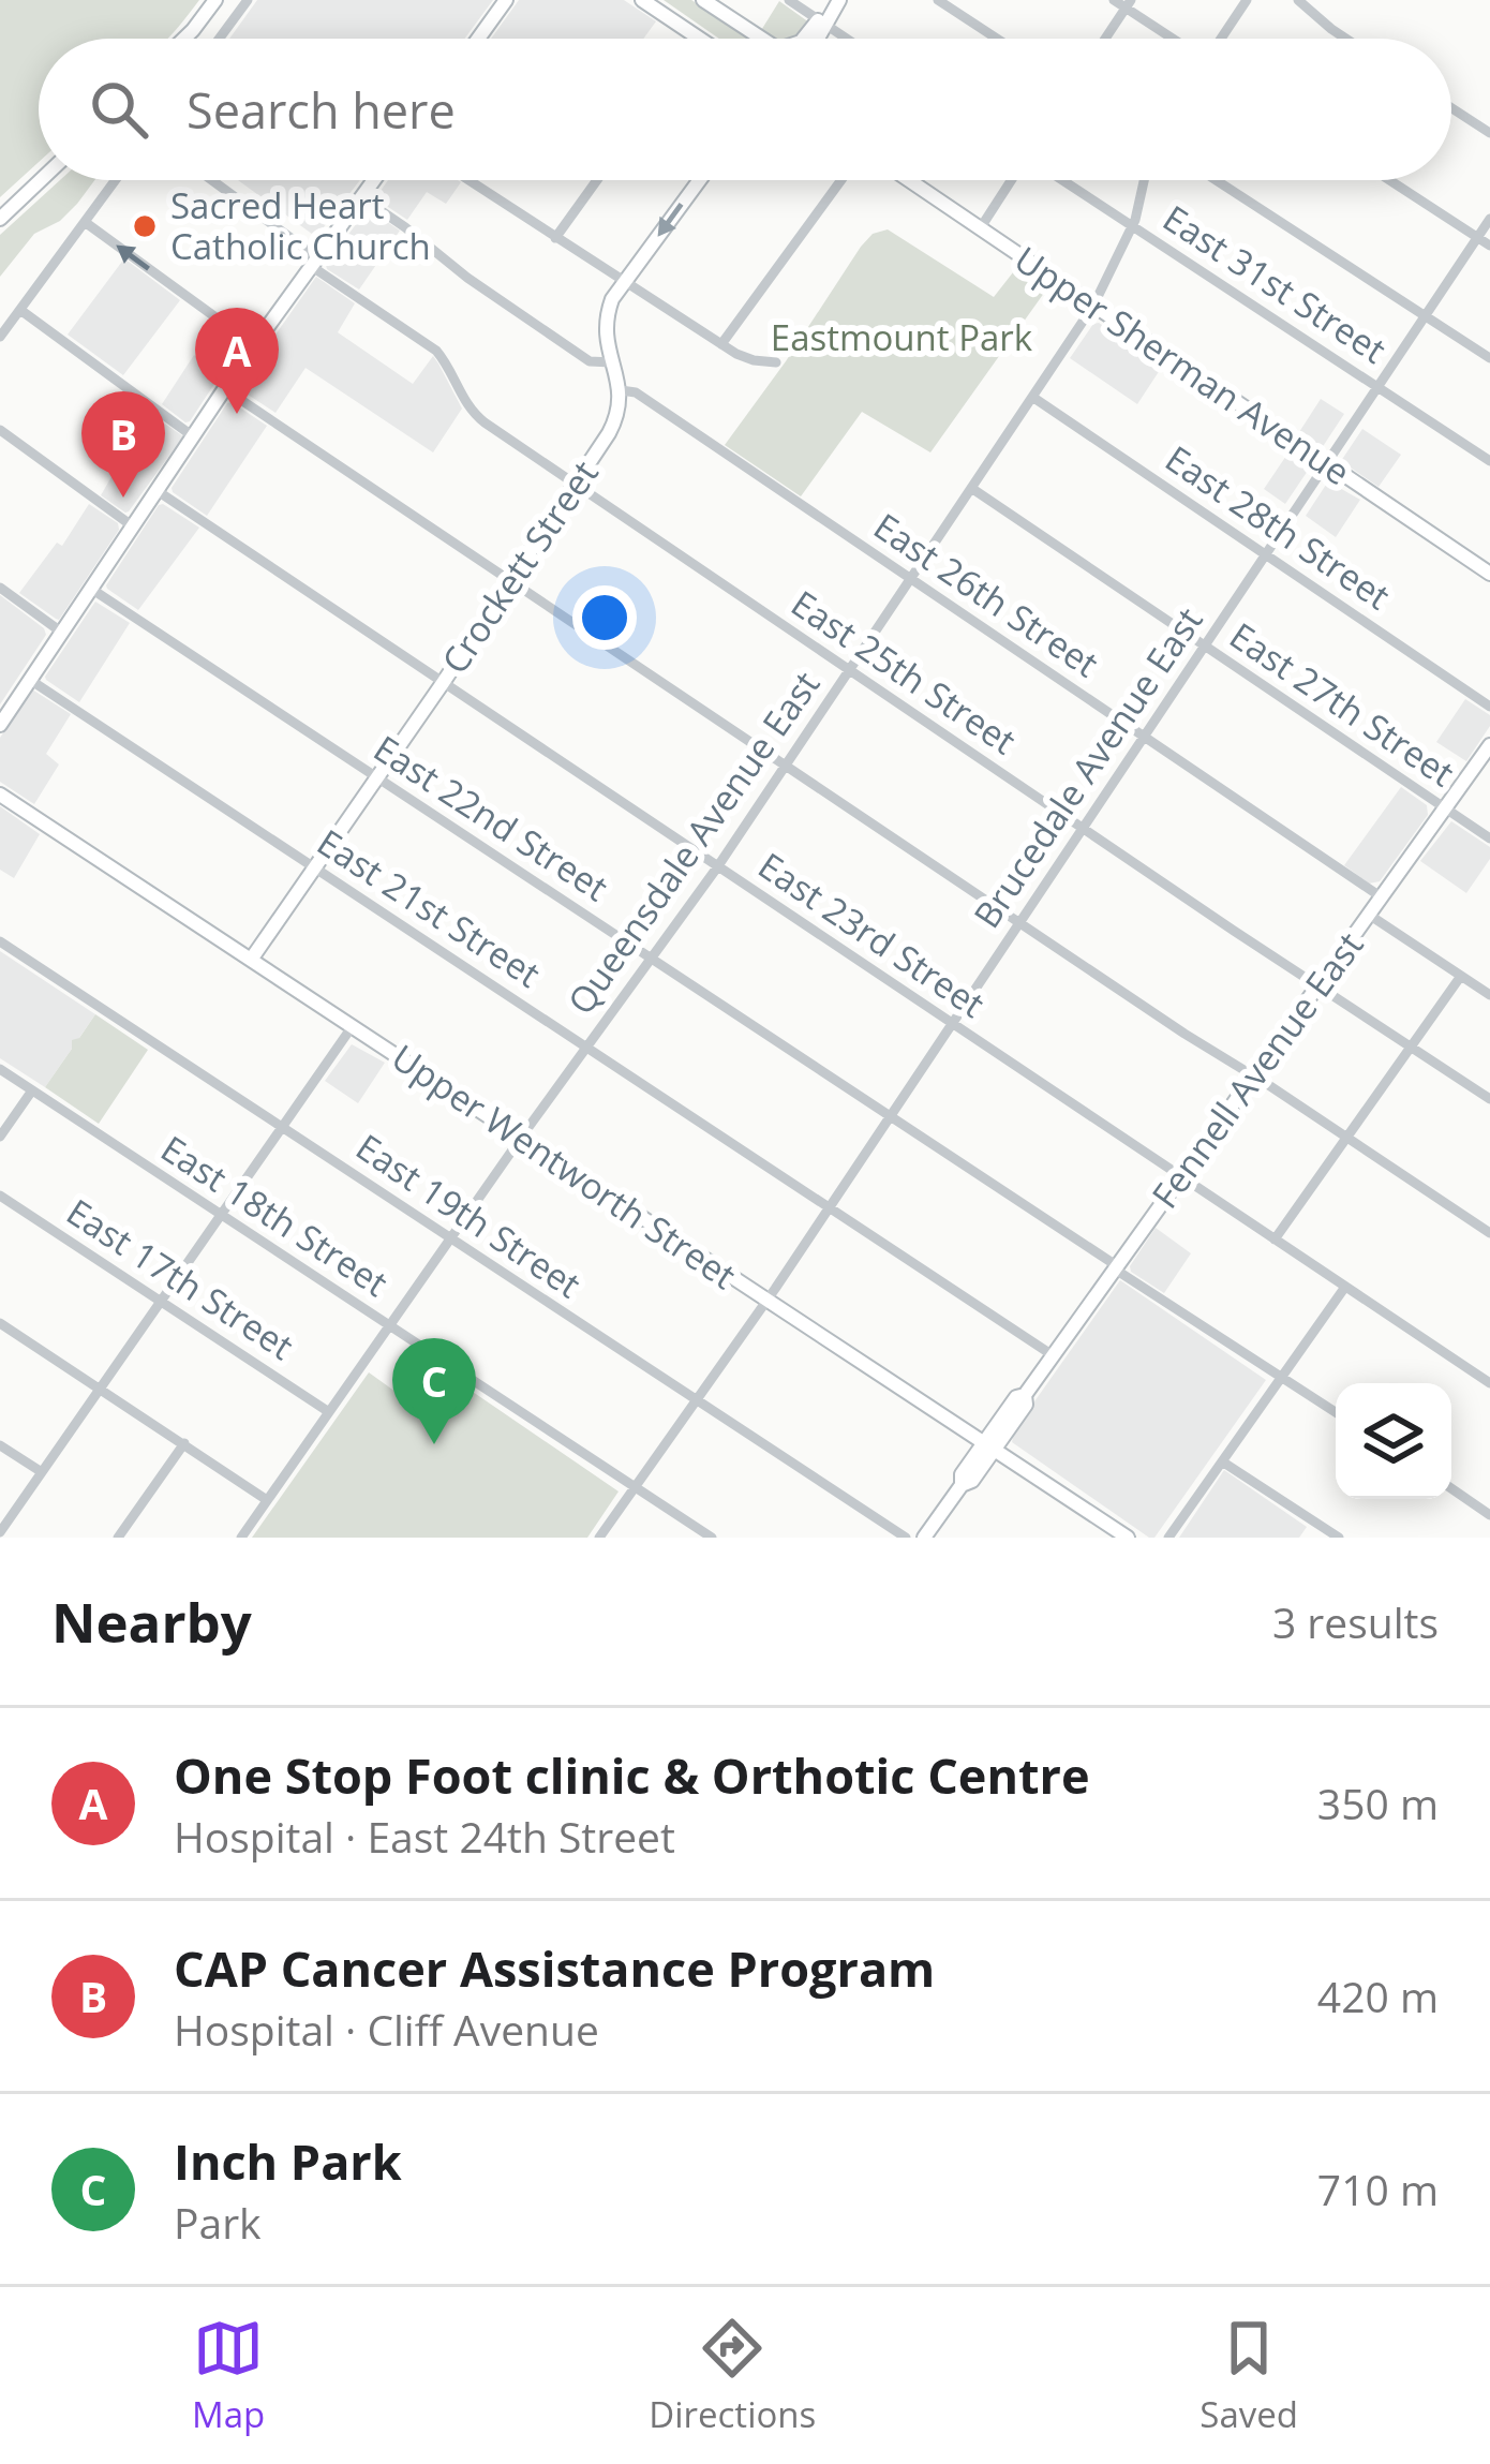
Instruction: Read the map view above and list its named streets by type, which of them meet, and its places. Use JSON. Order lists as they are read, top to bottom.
{
  "streets": {
    "main road": [
      "Upper Sherman Avenue",
      "Crockett Street",
      "Fennell Avenue East",
      "Upper Wentworth Street"
    ],
    "street": [
      "East 31st Street",
      "East 28th Street",
      "East 26th Street",
      "East 25th Street",
      "East 27th Street",
      "Brucedale Avenue East",
      "East 22nd Street",
      "Queensdale Avenue East",
      "East 21st Street",
      "East 23rd Street",
      "East 18th Street",
      "East 19th Street",
      "East 17th Street"
    ]
  },
  "crossings": [
    ["East 31st Street", "Brucedale Avenue East"],
    ["East 31st Street", "Queensdale Avenue East"],
    ["Upper Sherman Avenue", "Brucedale Avenue East"],
    ["Upper Sherman Avenue", "Queensdale Avenue East"],
    ["East 28th Street", "Brucedale Avenue East"],
    ["East 28th Street", "Queensdale Avenue East"],
    ["Crockett Street", "East 26th Street"],
    ["Crockett Street", "East 25th Street"],
    ["Crockett Street", "East 22nd Street"],
    ["Crockett Street", "East 21st Street"],
    ["Crockett Street", "East 23rd Street"],
    ["Crockett Street", "Upper Wentworth Street"],
    ["East 26th Street", "Brucedale Avenue East"],
    ["East 26th Street", "Queensdale Avenue East"],
    ["East 26th Street", "Fennell Avenue East"],
    ["East 25th Street", "Brucedale Avenue East"],
    ["East 25th Street", "Queensdale Avenue East"],
    ["East 25th Street", "Fennell Avenue East"],
    ["East 27th Street", "Brucedale Avenue East"],
    ["East 27th Street", "Queensdale Avenue East"],
    ["East 27th Street", "Fennell Avenue East"],
    ["Brucedale Avenue East", "East 22nd Street"],
    ["Brucedale Avenue East", "East 21st Street"],
    ["Brucedale Avenue East", "East 23rd Street"],
    ["Brucedale Avenue East", "Upper Wentworth Street"],
    ["Brucedale Avenue East", "East 18th Street"],
    ["Brucedale Avenue East", "East 19th Street"],
    ["East 22nd Street", "Queensdale Avenue East"],
    ["East 22nd Street", "Fennell Avenue East"],
    ["Queensdale Avenue East", "East 21st Street"],
    ["Queensdale Avenue East", "East 23rd Street"],
    ["Queensdale Avenue East", "Upper Wentworth Street"],
    ["Queensdale Avenue East", "East 18th Street"],
    ["Queensdale Avenue East", "East 19th Street"],
    ["Queensdale Avenue East", "East 17th Street"],
    ["East 21st Street", "Fennell Avenue East"],
    ["East 23rd Street", "Fennell Avenue East"],
    ["Fennell Avenue East", "Upper Wentworth Street"]
  ],
  "parks": ["Eastmount Park"],
  "places": ["Sacred Heart Catholic Church"],
  "page": {
    "search": "Search here",
    "pins": ["A", "B", "C"],
    "heading": ["Nearby", "3 results"],
    "list": [
      {
        "mark": "A",
        "name": "One Stop Foot clinic & Orthotic Centre",
        "note": "Hospital · East 24th Street",
        "value": "350 m"
      },
      {
        "mark": "B",
        "name": "CAP Cancer Assistance Program",
        "note": "Hospital · Cliff Avenue",
        "value": "420 m"
      },
      {
        "mark": "C",
        "name": "Inch Park",
        "note": "Park",
        "value": "710 m"
      }
    ],
    "nav": ["Map", "Directions", "Saved"]
  }
}
